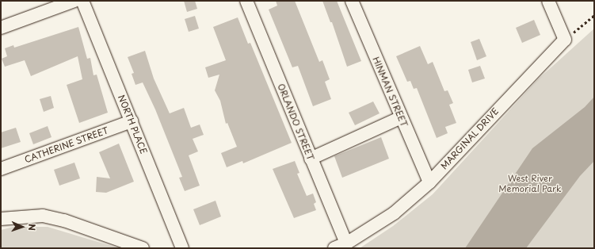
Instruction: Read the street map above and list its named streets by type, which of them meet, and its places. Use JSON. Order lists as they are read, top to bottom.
{
  "streets": {
    "street": [
      "HINMAN STREET",
      "ORLANDO STREET",
      "NORTH PLACE",
      "MARGINAL DRIVE",
      "CATHERINE STREET"
    ]
  },
  "crossings": [
    ["HINMAN STREET", "MARGINAL DRIVE"],
    ["ORLANDO STREET", "MARGINAL DRIVE"],
    ["NORTH PLACE", "CATHERINE STREET"]
  ],
  "parks": ["West River Memorial Park"],
  "north": "right"
}
